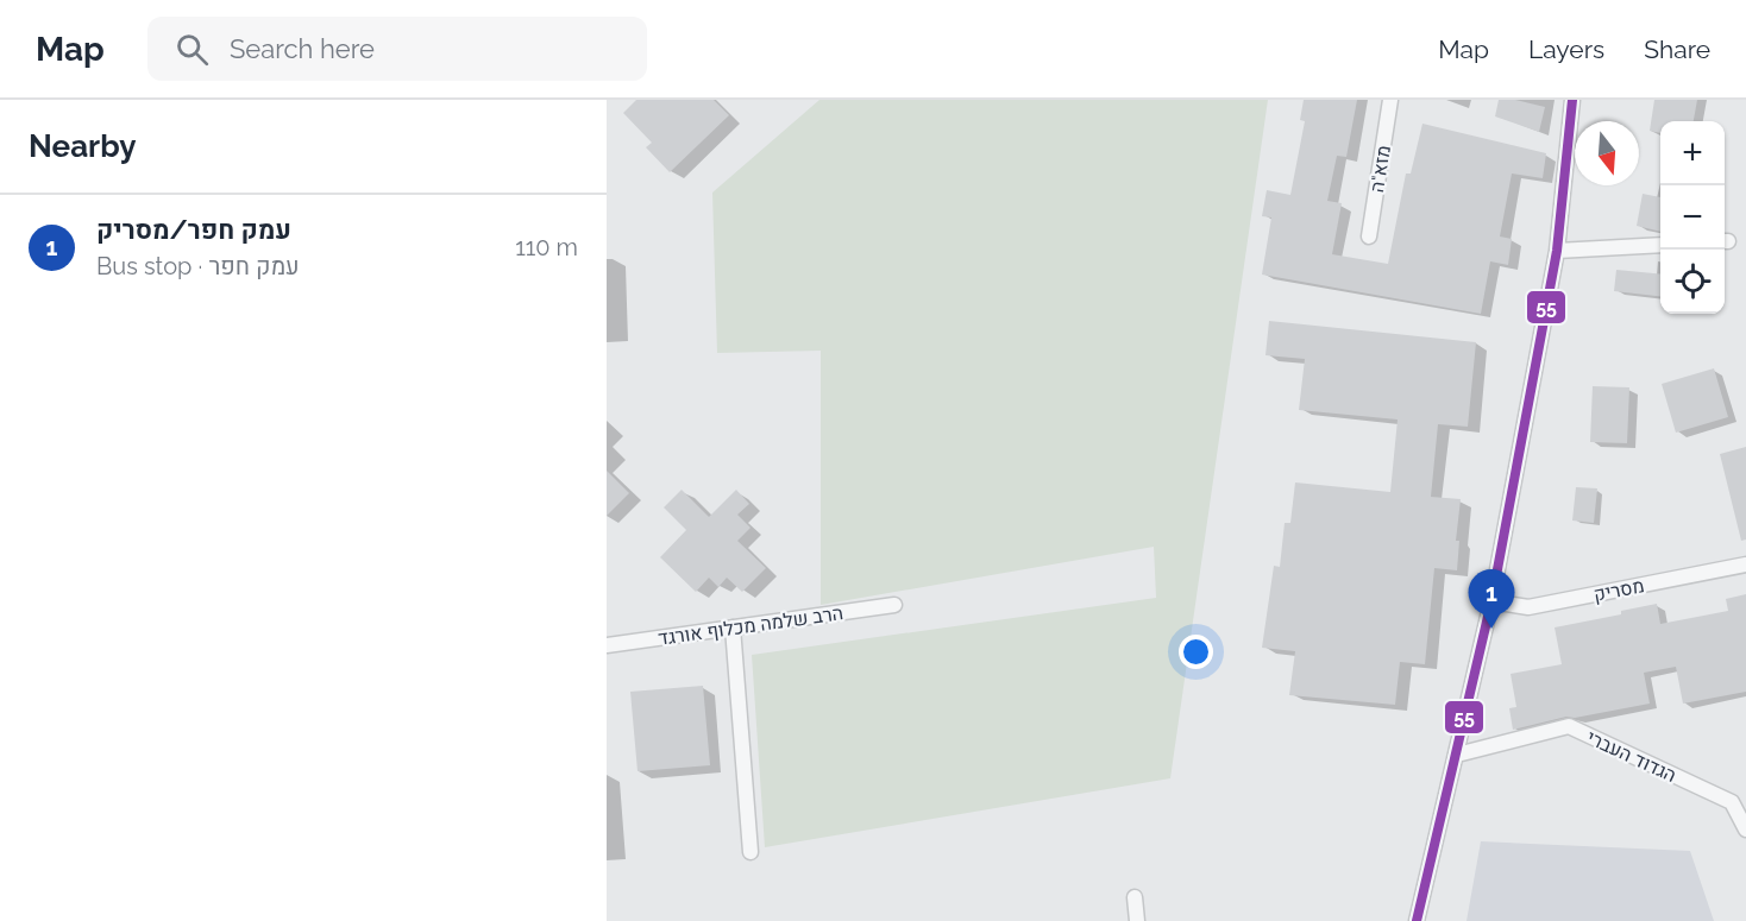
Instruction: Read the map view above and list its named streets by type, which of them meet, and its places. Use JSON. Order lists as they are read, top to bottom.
{
  "streets": {
    "street": [
      "מזא\"ה",
      "מסריק",
      "הרב שלמה מכלוף אורגד",
      "הגדוד העברי"
    ]
  },
  "lines": ["transit line 55"],
  "north": "bottom",
  "page": {
    "header": "Map",
    "search": "Search here",
    "nav": ["Map", "Layers", "Share"],
    "heading": "Nearby",
    "map_buttons": ["+", "−"],
    "list": [
      {
        "mark": "1",
        "name": "עמק חפר/מסריק",
        "note": "Bus stop · עמק חפר",
        "value": "110 m"
      }
    ],
    "pins": "1"
  }
}
